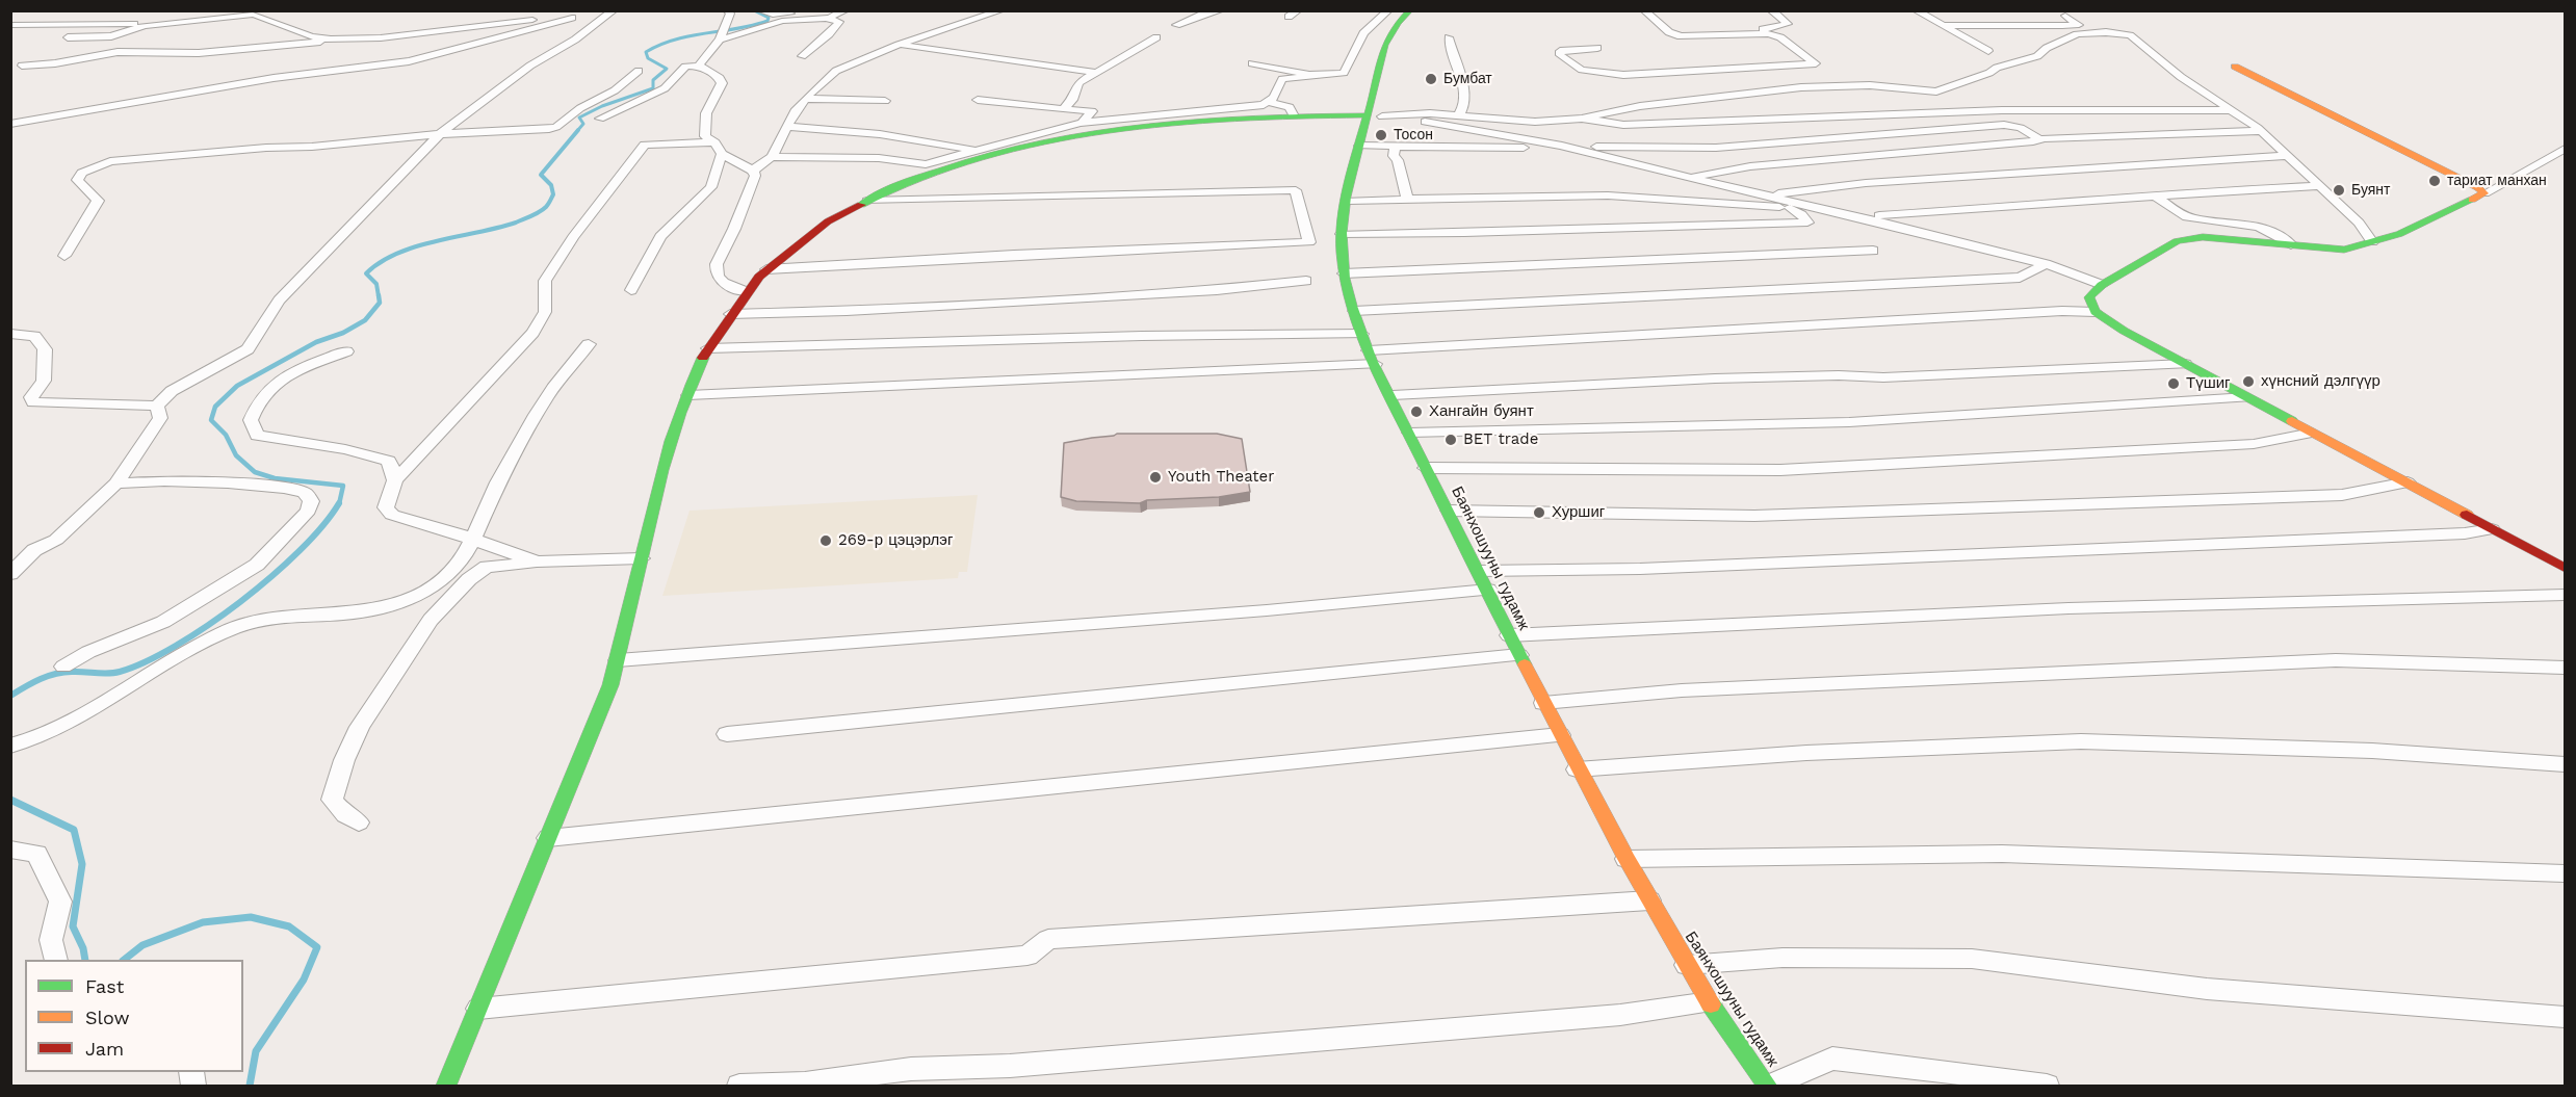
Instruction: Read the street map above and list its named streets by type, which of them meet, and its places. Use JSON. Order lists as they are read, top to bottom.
{
  "streets": {
    "street": ["Баянхошууны гудамж"]
  },
  "places": [
    "Бумбат",
    "Тосон",
    "тариат манхан",
    "Буянт",
    "хүнсний дэлгүүр",
    "Түшиг",
    "Хангайн буянт",
    "BET trade",
    "Youth Theater",
    "Хуршиг",
    "269-р цэцэрлэг"
  ],
  "legend": ["Fast", "Slow", "Jam"]
}
